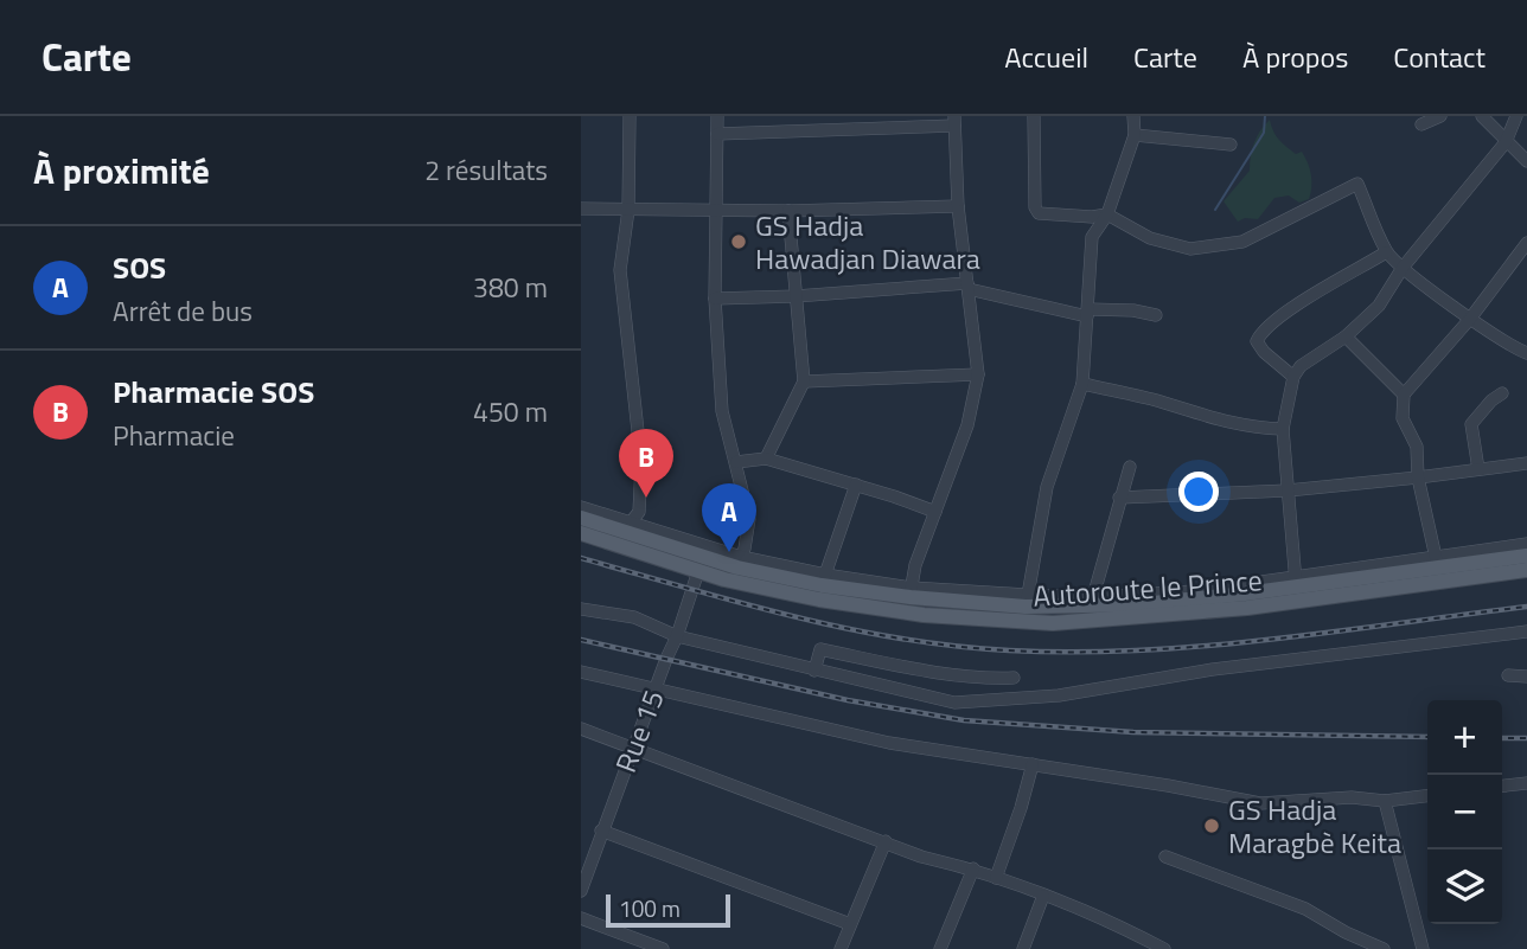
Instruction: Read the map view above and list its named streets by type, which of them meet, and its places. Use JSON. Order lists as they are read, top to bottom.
{
  "streets": {
    "main road": ["Autoroute le Prince"],
    "street": ["Rue 15"]
  },
  "crossings": [
    ["Autoroute le Prince", "Rue 15"]
  ],
  "places": ["GS Hadja Hawadjan Diawara", "GS Hadja Maragbè Keita"],
  "scale_bar": "100 m",
  "page": {
    "header": "Carte",
    "nav": [
      "Accueil",
      "Carte",
      "À propos",
      "Contact"
    ],
    "heading": ["À proximité", "2 résultats"],
    "list": [
      {
        "mark": "A",
        "name": "SOS",
        "note": "Arrêt de bus",
        "value": "380 m"
      },
      {
        "mark": "B",
        "name": "Pharmacie SOS",
        "note": "Pharmacie",
        "value": "450 m"
      }
    ],
    "pins": ["B", "A"],
    "map_buttons": ["+", "−"],
    "scale": "100 m"
  }
}
